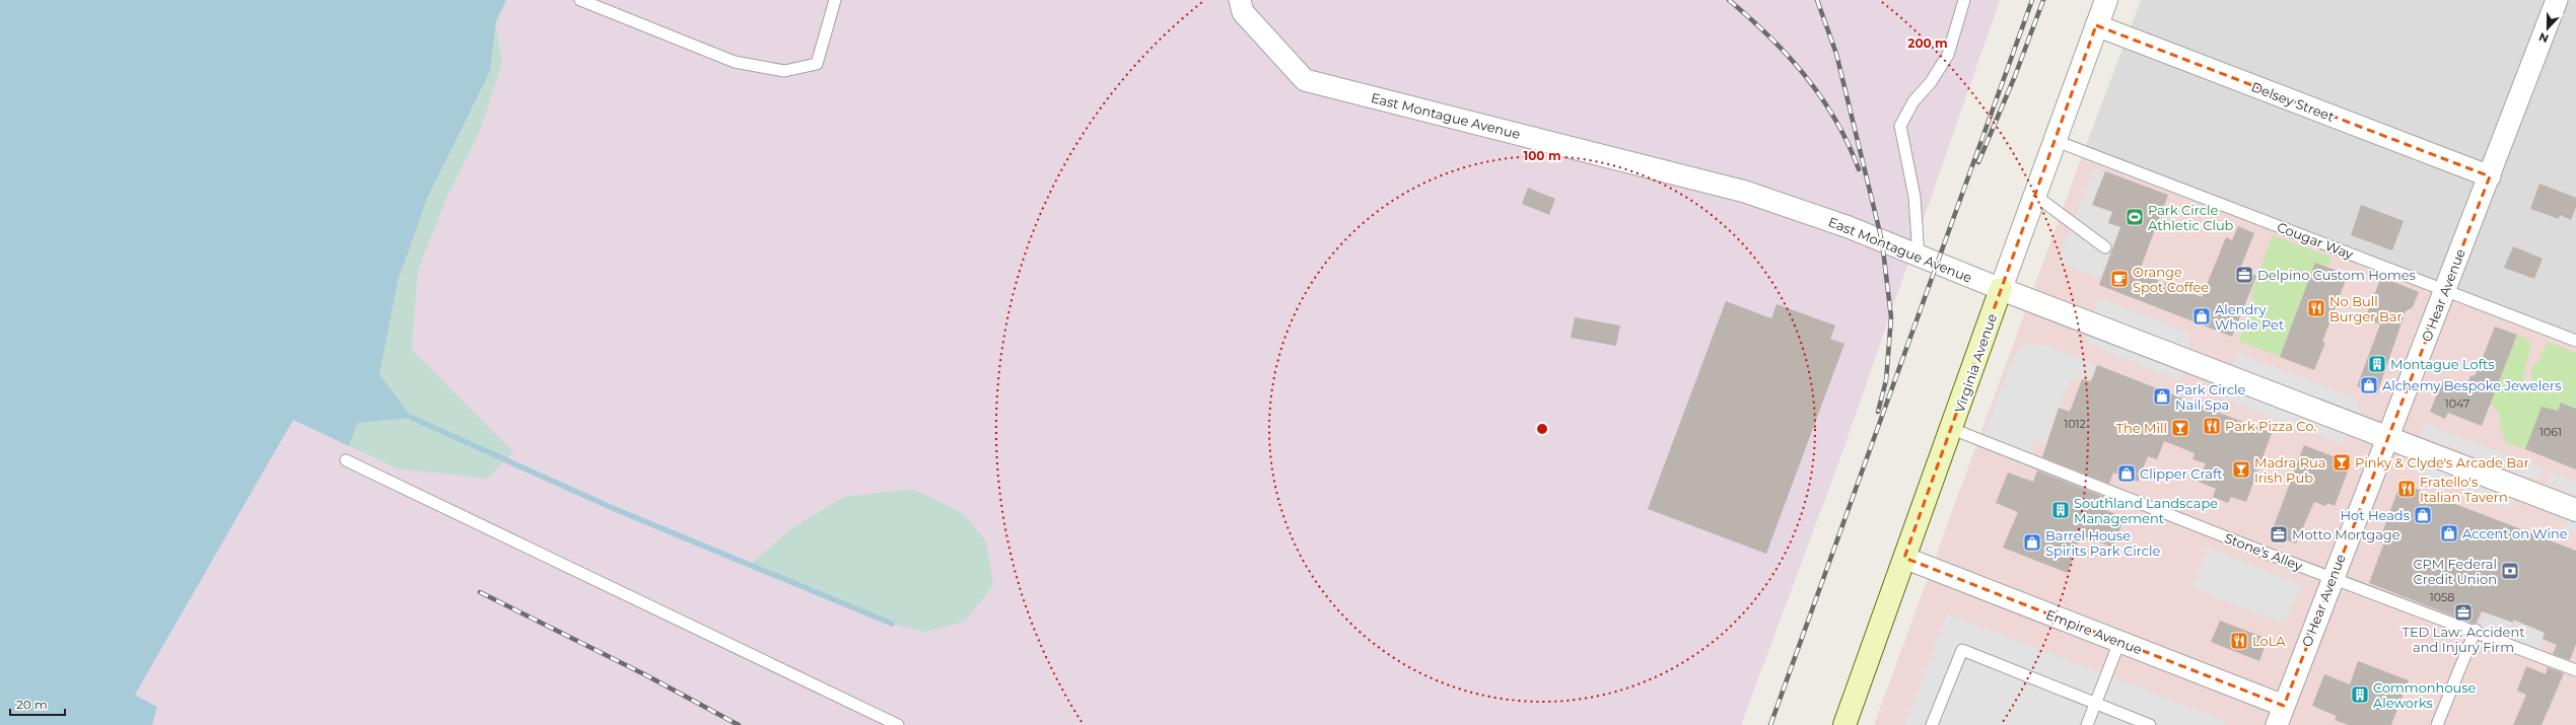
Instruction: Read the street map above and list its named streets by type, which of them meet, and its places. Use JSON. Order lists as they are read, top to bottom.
{
  "streets": {
    "main road": ["Virginia Avenue"],
    "street": [
      "Delsey Street",
      "East Montague Avenue",
      "O'Hear Avenue",
      "Empire Avenue"
    ],
    "lane": ["Cougar Way", "Stone's Alley"]
  },
  "crossings": [
    ["Delsey Street", "O'Hear Avenue"],
    ["Delsey Street", "Virginia Avenue"],
    ["East Montague Avenue", "O'Hear Avenue"],
    ["East Montague Avenue", "Virginia Avenue"],
    ["Cougar Way", "O'Hear Avenue"],
    ["Cougar Way", "Virginia Avenue"],
    ["O'Hear Avenue", "Stone's Alley"],
    ["O'Hear Avenue", "Empire Avenue"],
    ["Virginia Avenue", "Stone's Alley"],
    ["Virginia Avenue", "Empire Avenue"]
  ],
  "places": {
    "sports": ["Park Circle Athletic Club"],
    "office": ["Delpino Custom Homes", "Motto Mortgage", "TED Law: Accident and Injury Firm"],
    "cafe": ["Orange Spot Coffee"],
    "restaurant": [
      "No Bull Burger Bar",
      "Park Pizza Co.",
      "Fratello's Italian Tavern",
      "LoLA"
    ],
    "shop": [
      "Alendry Whole Pet",
      "Alchemy Bespoke Jewelers",
      "Park Circle Nail Spa",
      "Clipper Craft",
      "Hot Heads",
      "Accent on Wine",
      "Barrel House Spirits Park Circle"
    ],
    "building": ["Montague Lofts", "Southland Landscape Management", "Commonhouse Aleworks"],
    "bar": ["The Mill", "Pinky & Clyde's Arcade Bar", "Madra Rua Irish Pub"],
    "bank": ["CPM Federal Credit Union"]
  },
  "house_numbers": [
    "1047",
    "1012",
    "1061",
    "1058"
  ],
  "scale_bar": "20 m",
  "north": "bottom",
  "rings": ["200 m", "100 m"]
}
